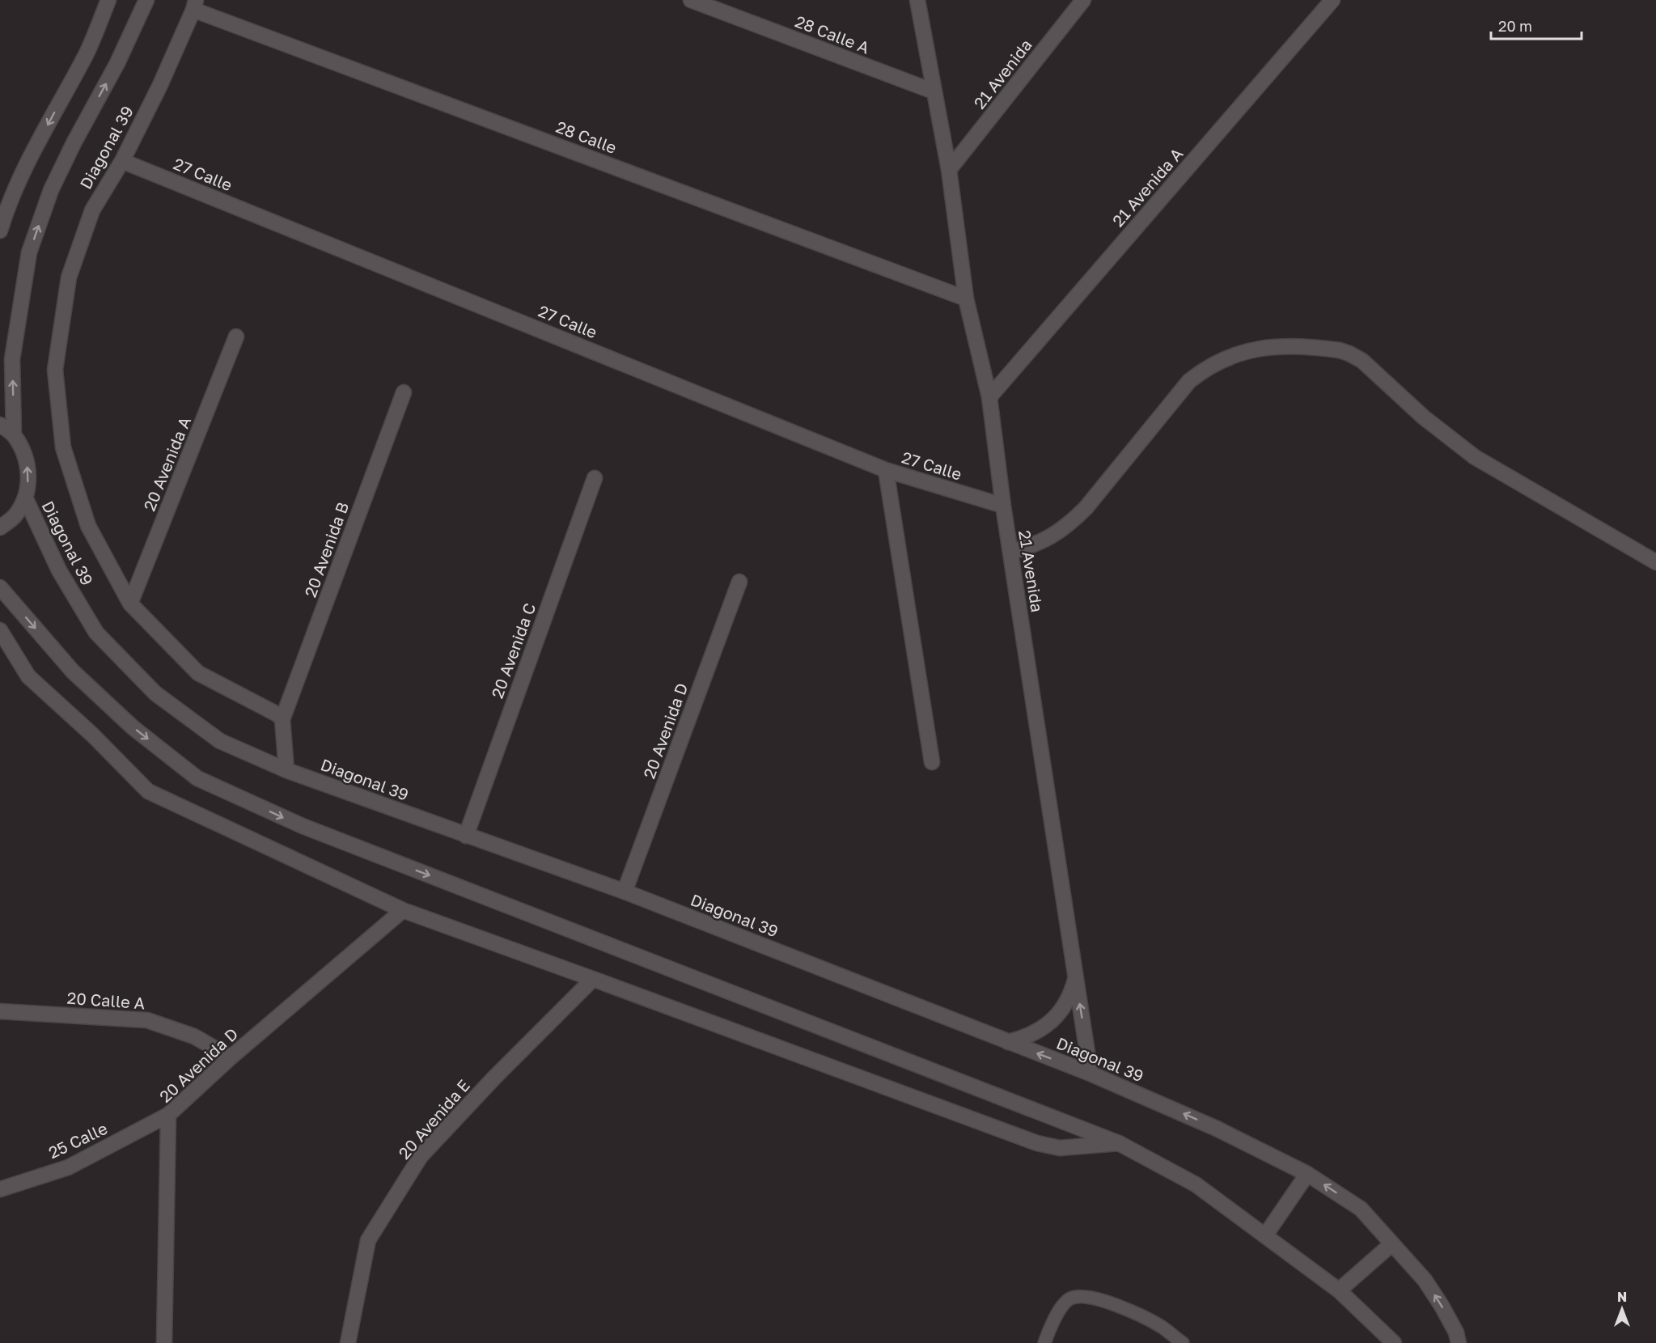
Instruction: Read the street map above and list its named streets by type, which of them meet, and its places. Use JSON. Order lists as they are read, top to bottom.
{
  "streets": {
    "street": [
      "28 Calle A",
      "21 Avenida",
      "28 Calle",
      "Diagonal 39",
      "27 Calle",
      "21 Avenida A",
      "20 Avenida A",
      "20 Avenida B",
      "20 Avenida C",
      "20 Avenida D",
      "20 Calle A",
      "20 Avenida E",
      "25 Calle"
    ]
  },
  "crossings": [
    ["28 Calle A", "21 Avenida"],
    ["21 Avenida", "28 Calle"],
    ["21 Avenida", "Diagonal 39"],
    ["21 Avenida", "27 Calle"],
    ["21 Avenida", "21 Avenida A"],
    ["28 Calle", "Diagonal 39"],
    ["Diagonal 39", "27 Calle"],
    ["Diagonal 39", "20 Avenida A"],
    ["Diagonal 39", "20 Avenida B"],
    ["Diagonal 39", "20 Avenida C"],
    ["Diagonal 39", "20 Avenida D"],
    ["20 Avenida D", "20 Calle A"],
    ["20 Avenida D", "25 Calle"]
  ],
  "scale_bar": "20 m",
  "north": "top"
}
